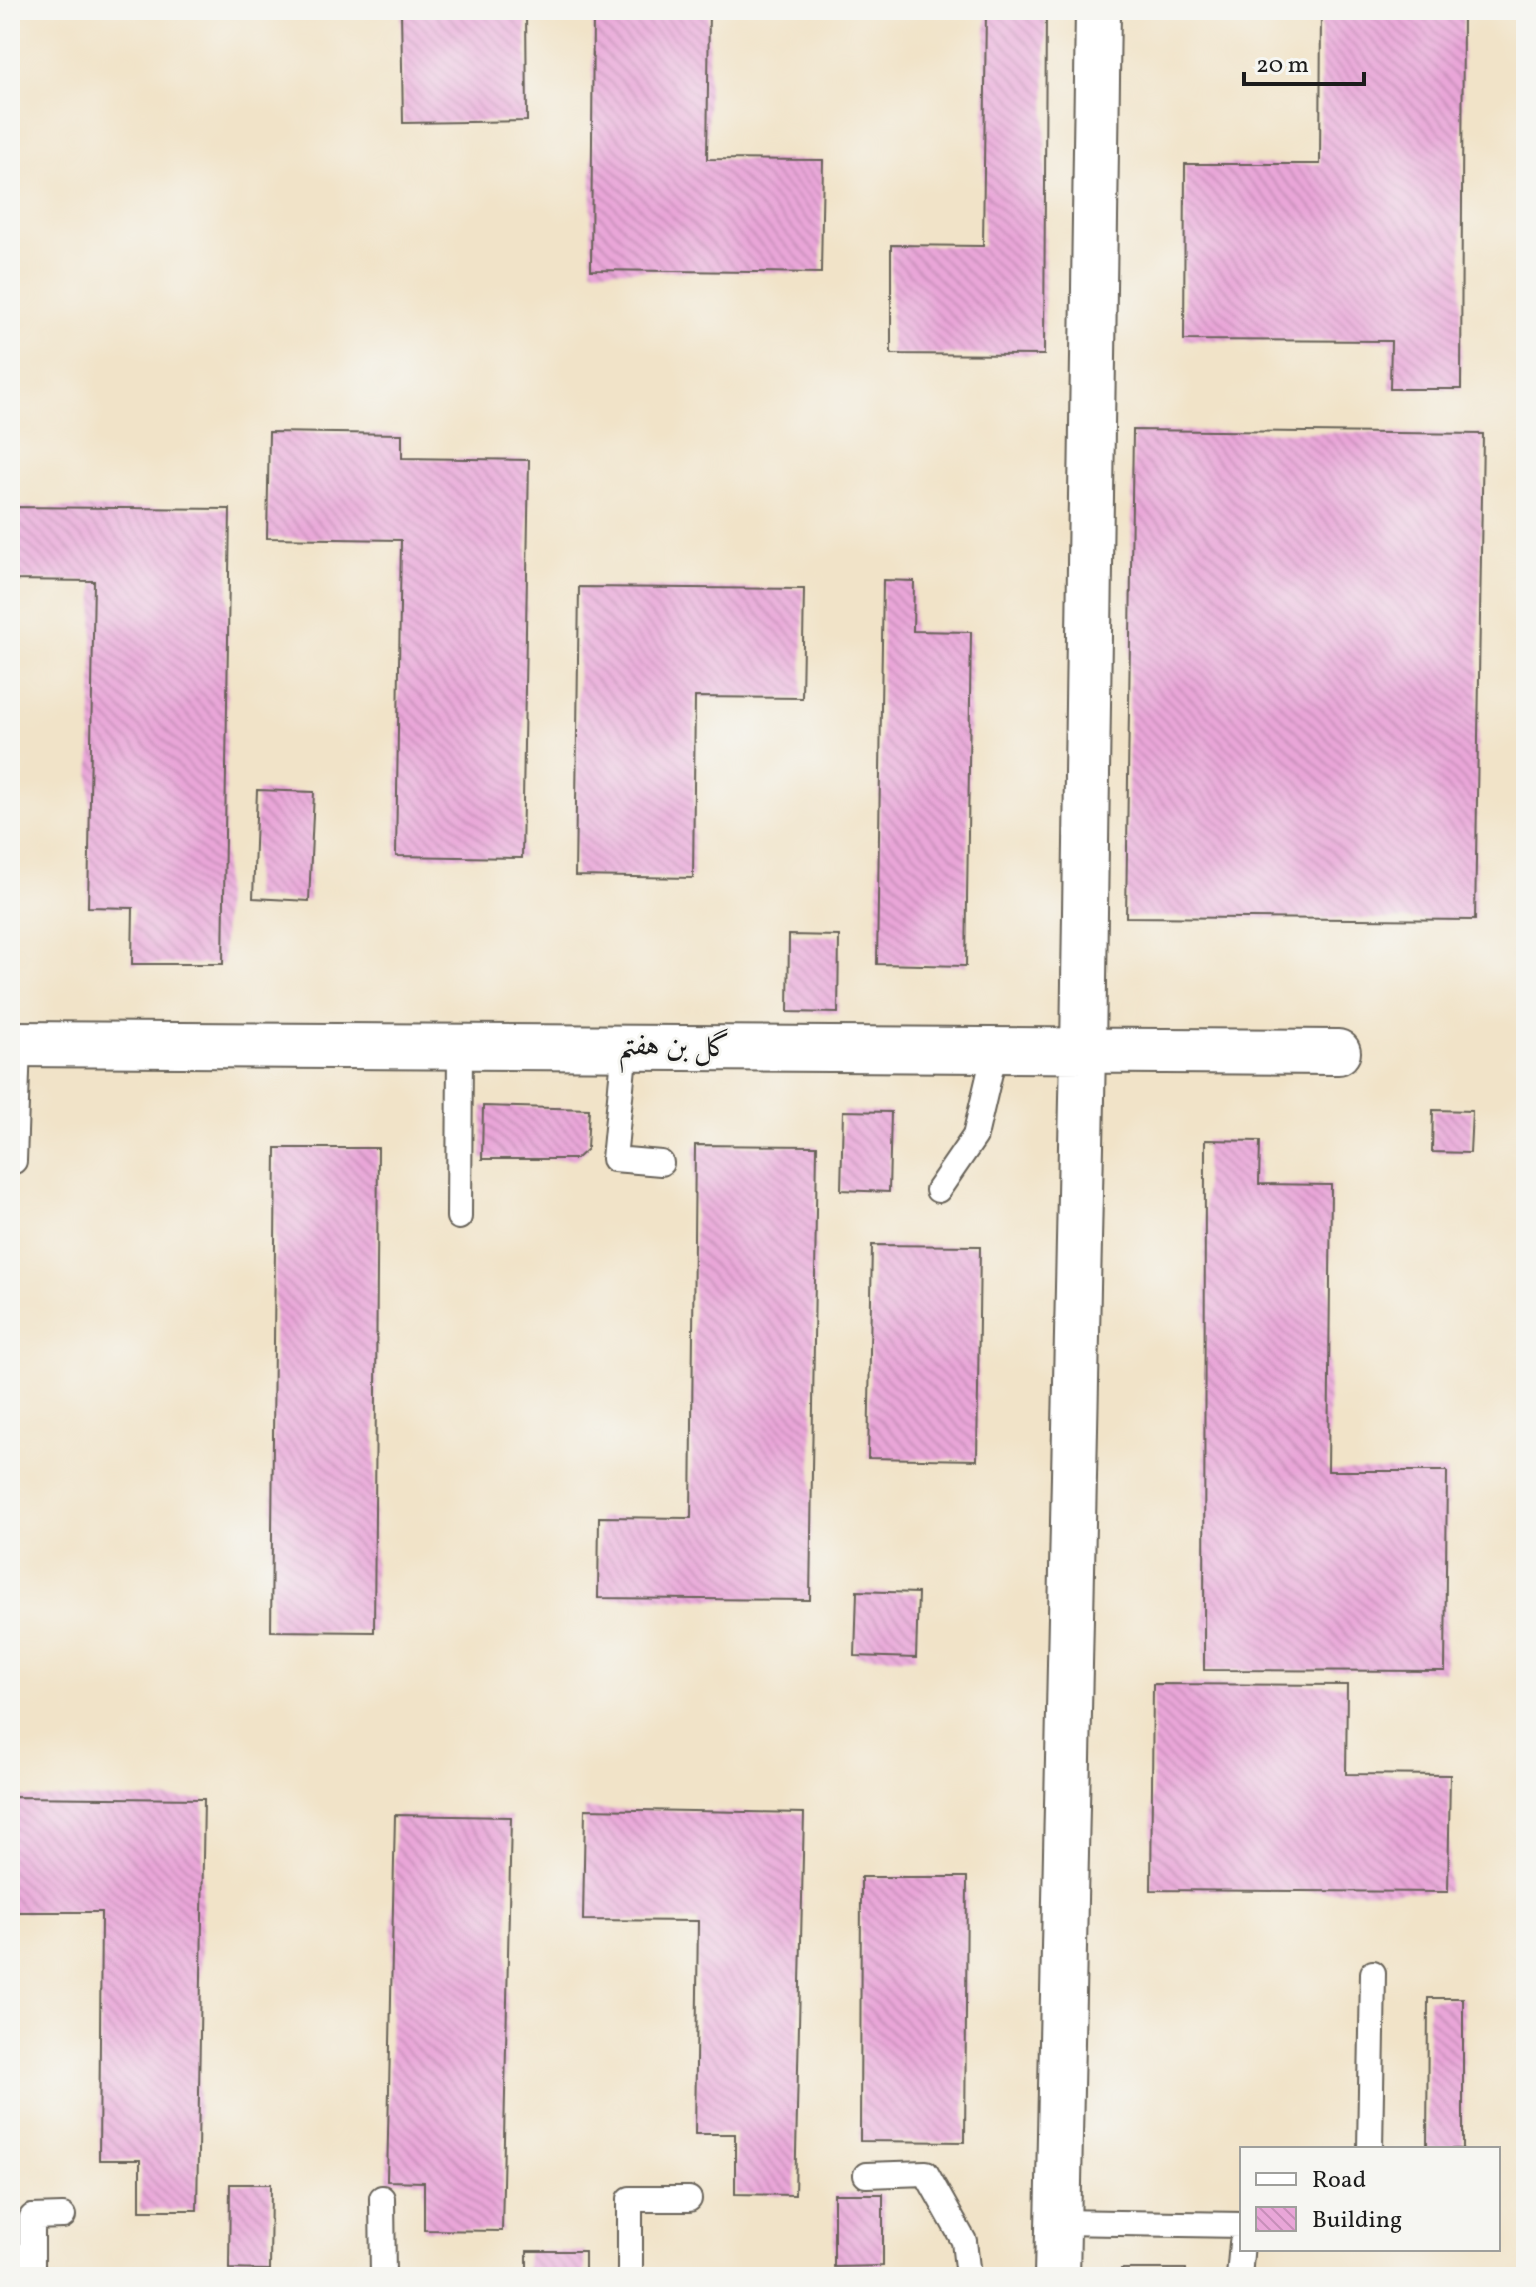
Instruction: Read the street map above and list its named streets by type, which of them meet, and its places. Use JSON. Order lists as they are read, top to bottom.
{
  "streets": {
    "street": ["گل بن هفتم"]
  },
  "legend": ["Road", "Building"],
  "scale_bar": "20 m"
}
